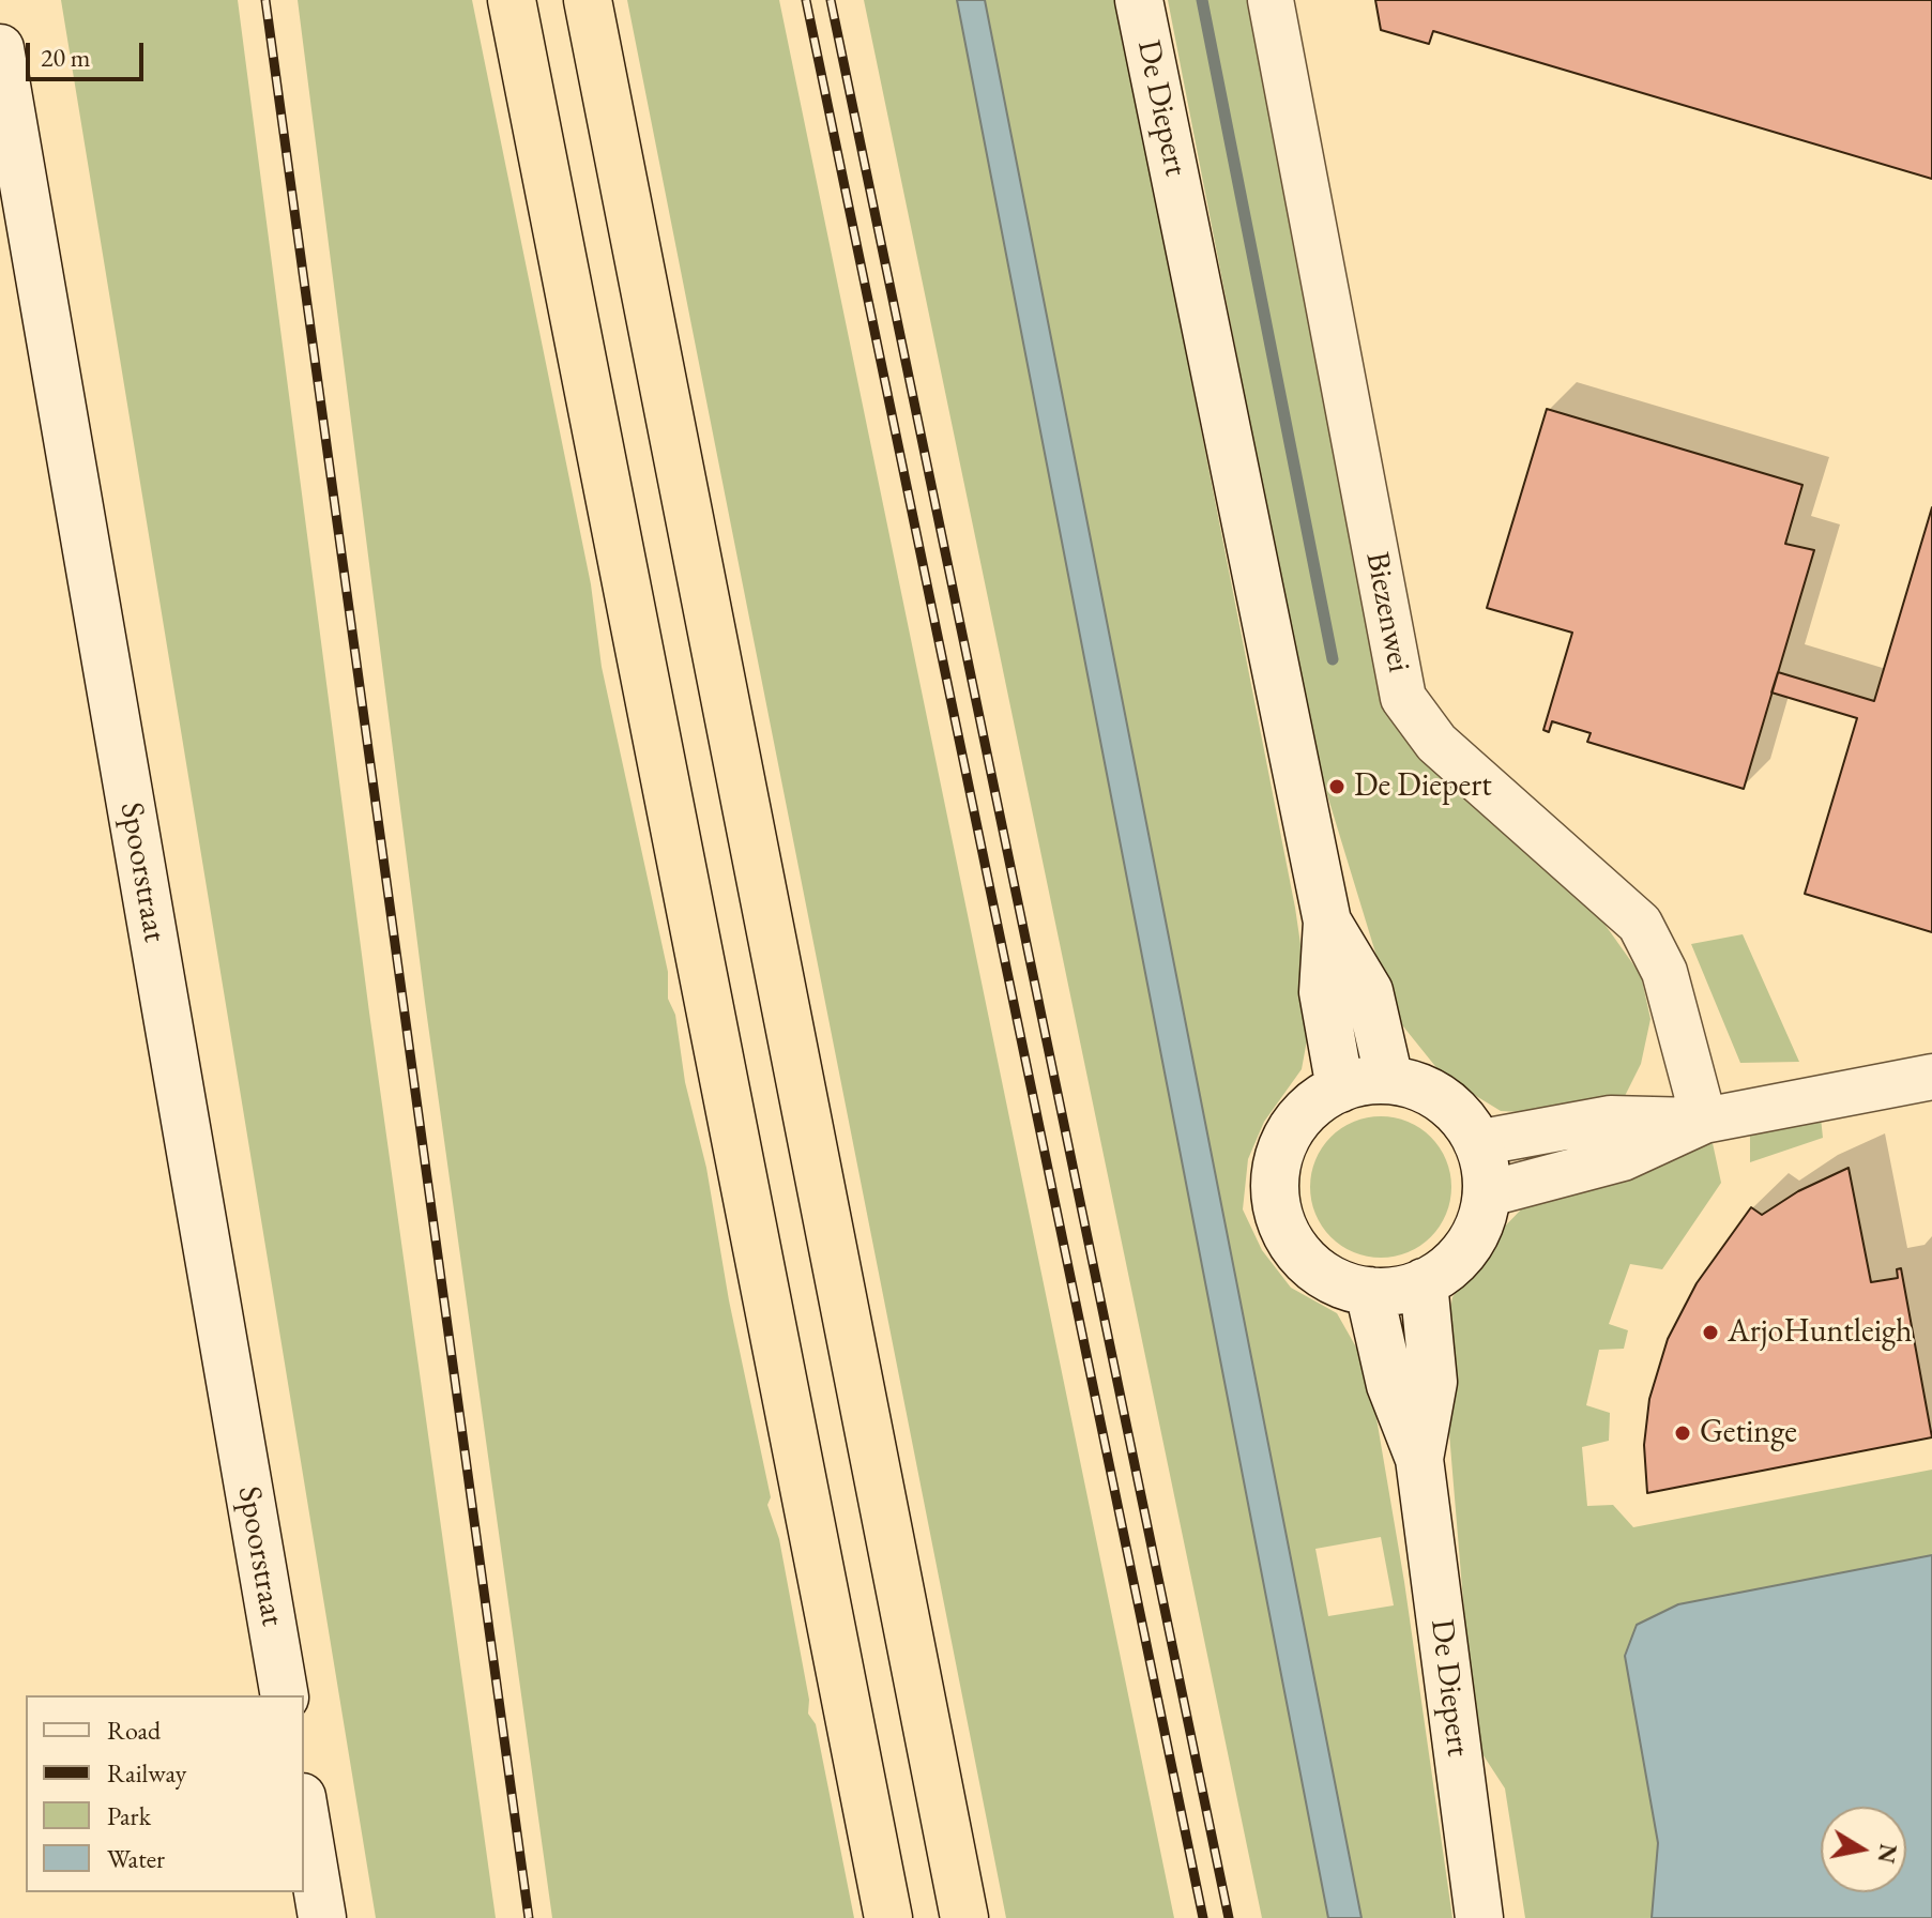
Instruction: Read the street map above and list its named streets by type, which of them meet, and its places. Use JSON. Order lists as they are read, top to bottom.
{
  "streets": {
    "main road": ["De Diepert", "Spoorstraat"],
    "street": ["Biezenwei"]
  },
  "places": ["De Diepert", "ArjoHuntleigh", "Getinge"],
  "legend": [
    "Road",
    "Railway",
    "Park",
    "Water"
  ],
  "scale_bar": "20 m",
  "north": "right"
}
